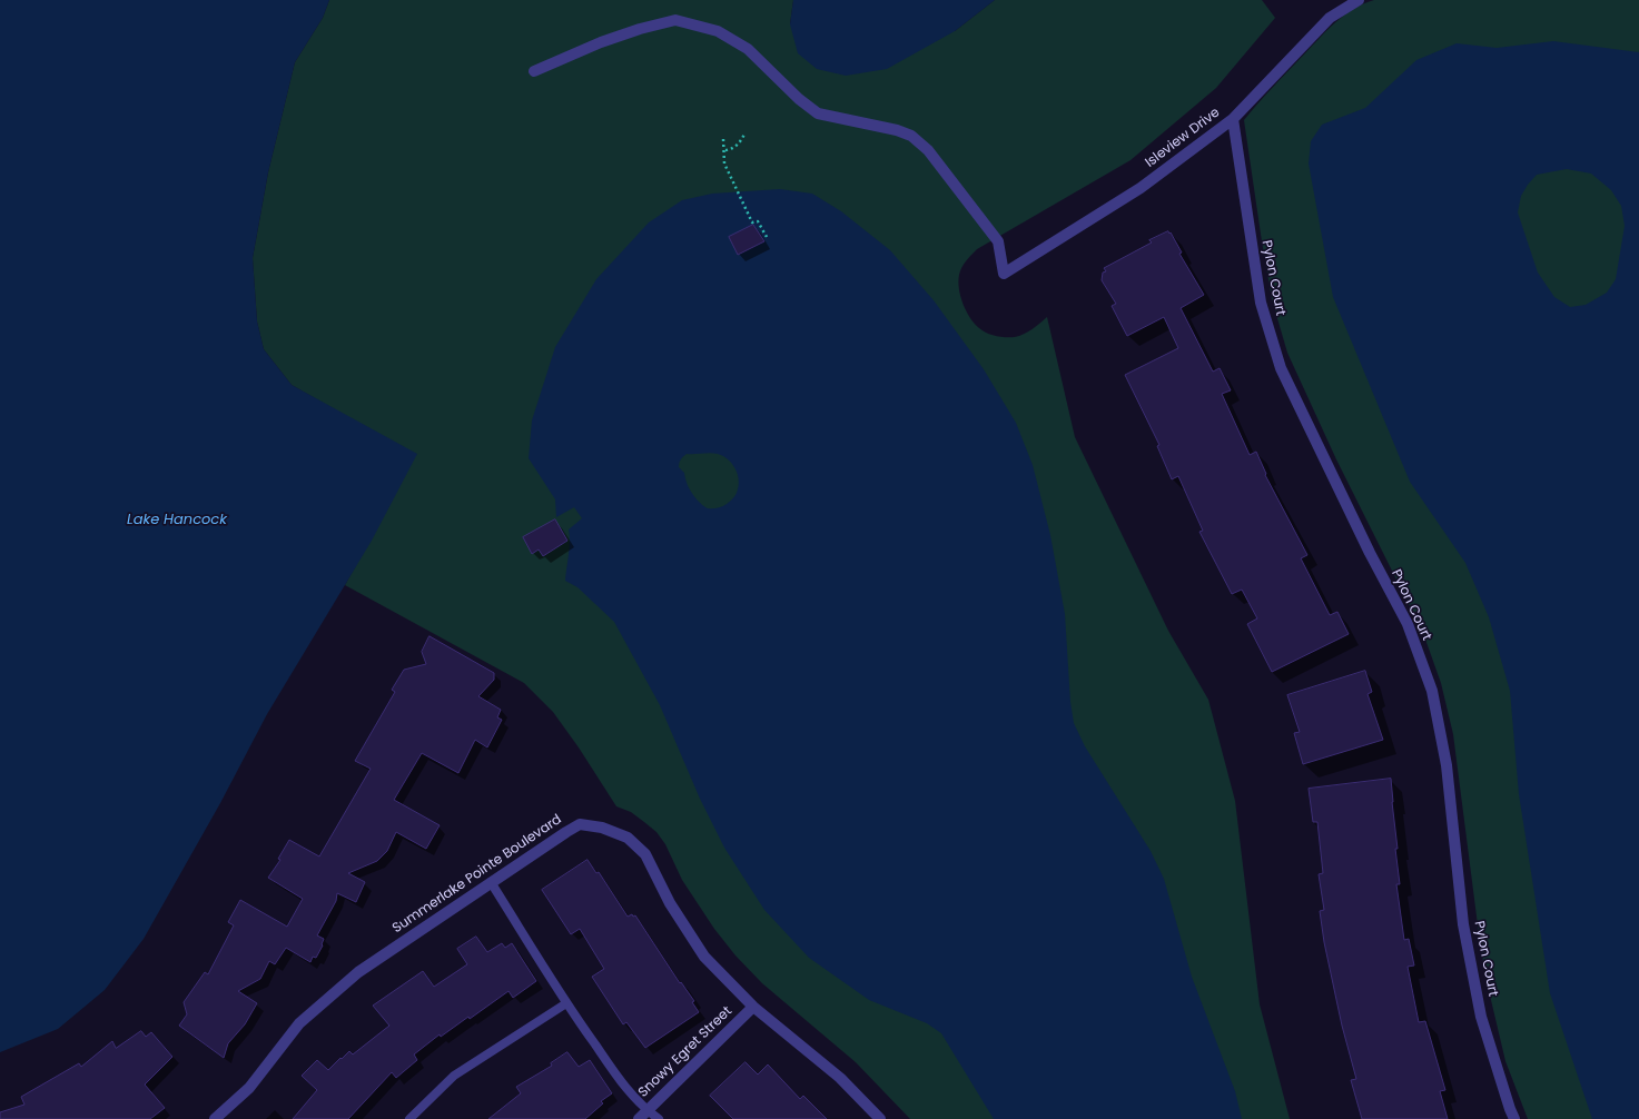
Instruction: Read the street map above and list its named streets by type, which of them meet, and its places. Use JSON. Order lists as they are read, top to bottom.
{
  "streets": {
    "street": [
      "Isleview Drive",
      "Pylon Court",
      "Summerlake Pointe Boulevard",
      "Snowy Egret Street"
    ]
  },
  "crossings": [
    ["Isleview Drive", "Pylon Court"],
    ["Summerlake Pointe Boulevard", "Snowy Egret Street"]
  ],
  "water": ["Lake Hancock"]
}
